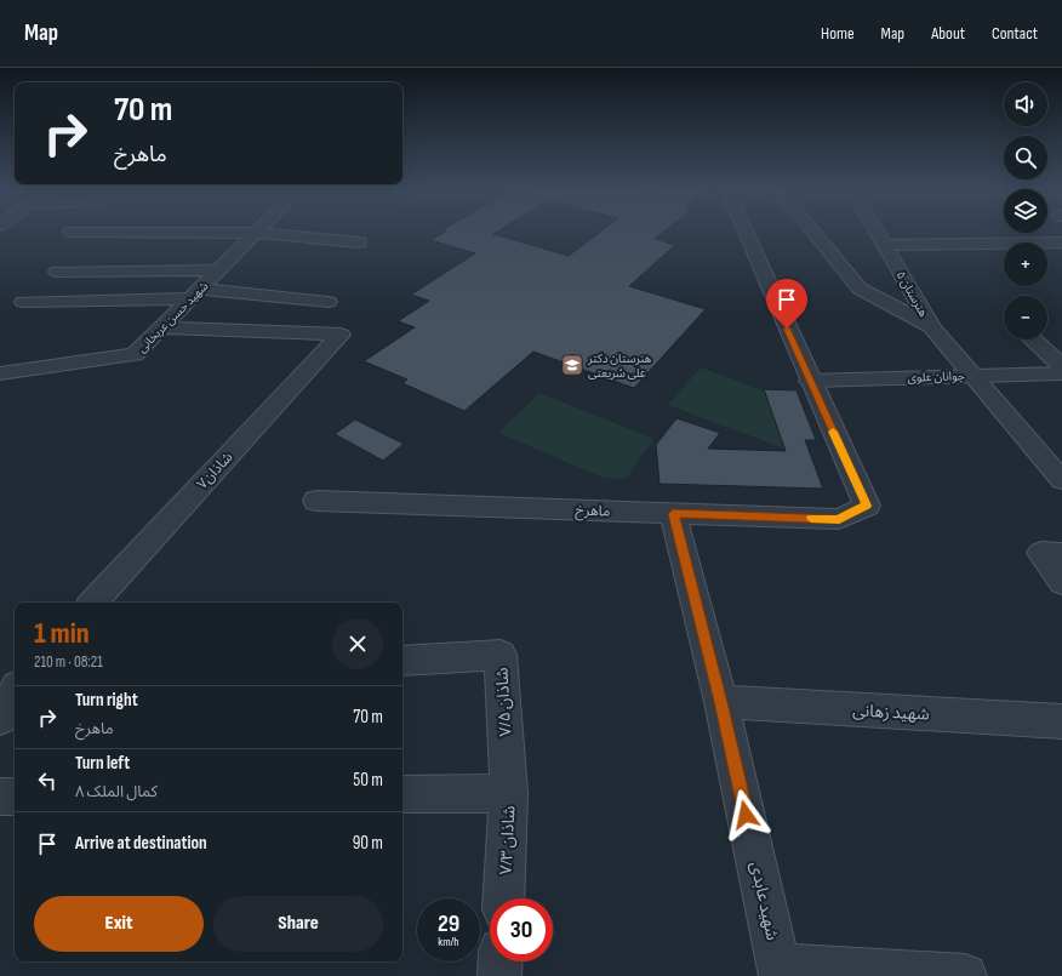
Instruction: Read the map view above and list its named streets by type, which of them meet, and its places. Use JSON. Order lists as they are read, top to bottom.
{
  "streets": {
    "street": [
      "هنرستان ۵",
      "شهید حسن عربخانی",
      "جوانان علوی",
      "شاذان۷",
      "ماهرخ",
      "شاذان ۷/۵",
      "شهید زهانی",
      "شاذان ۷/۳",
      "شهید عابدی"
    ]
  },
  "crossings": [
    ["هنرستان ۵", "جوانان علوی"],
    ["شهید حسن عربخانی", "شاذان۷"],
    ["جوانان علوی", "ماهرخ"],
    ["ماهرخ", "شهید عابدی"],
    ["شاذان ۷/۵", "شاذان ۷/۳"],
    ["شهید زهانی", "شهید عابدی"]
  ],
  "places": {
    "school or university": ["هنرستان دکتر علی شریعتی"]
  },
  "page": {
    "header": "Map",
    "nav": [
      "Home",
      "Map",
      "About",
      "Contact"
    ],
    "map_buttons": ["+", "−"],
    "turn": ["70 m", "ماهرخ"],
    "heading": ["1 min", "210 m · 08:21"],
    "list": [
      {
        "name": "Turn right",
        "note": "ماهرخ",
        "value": "70 m"
      },
      {
        "name": "Turn left",
        "note": "کمال الملک ۸",
        "value": "50 m"
      },
      {
        "name": "Arrive at destination",
        "value": "90 m"
      }
    ],
    "buttons": ["Exit", "Share"],
    "speed": "29 km/h",
    "limit": "30"
  }
}
